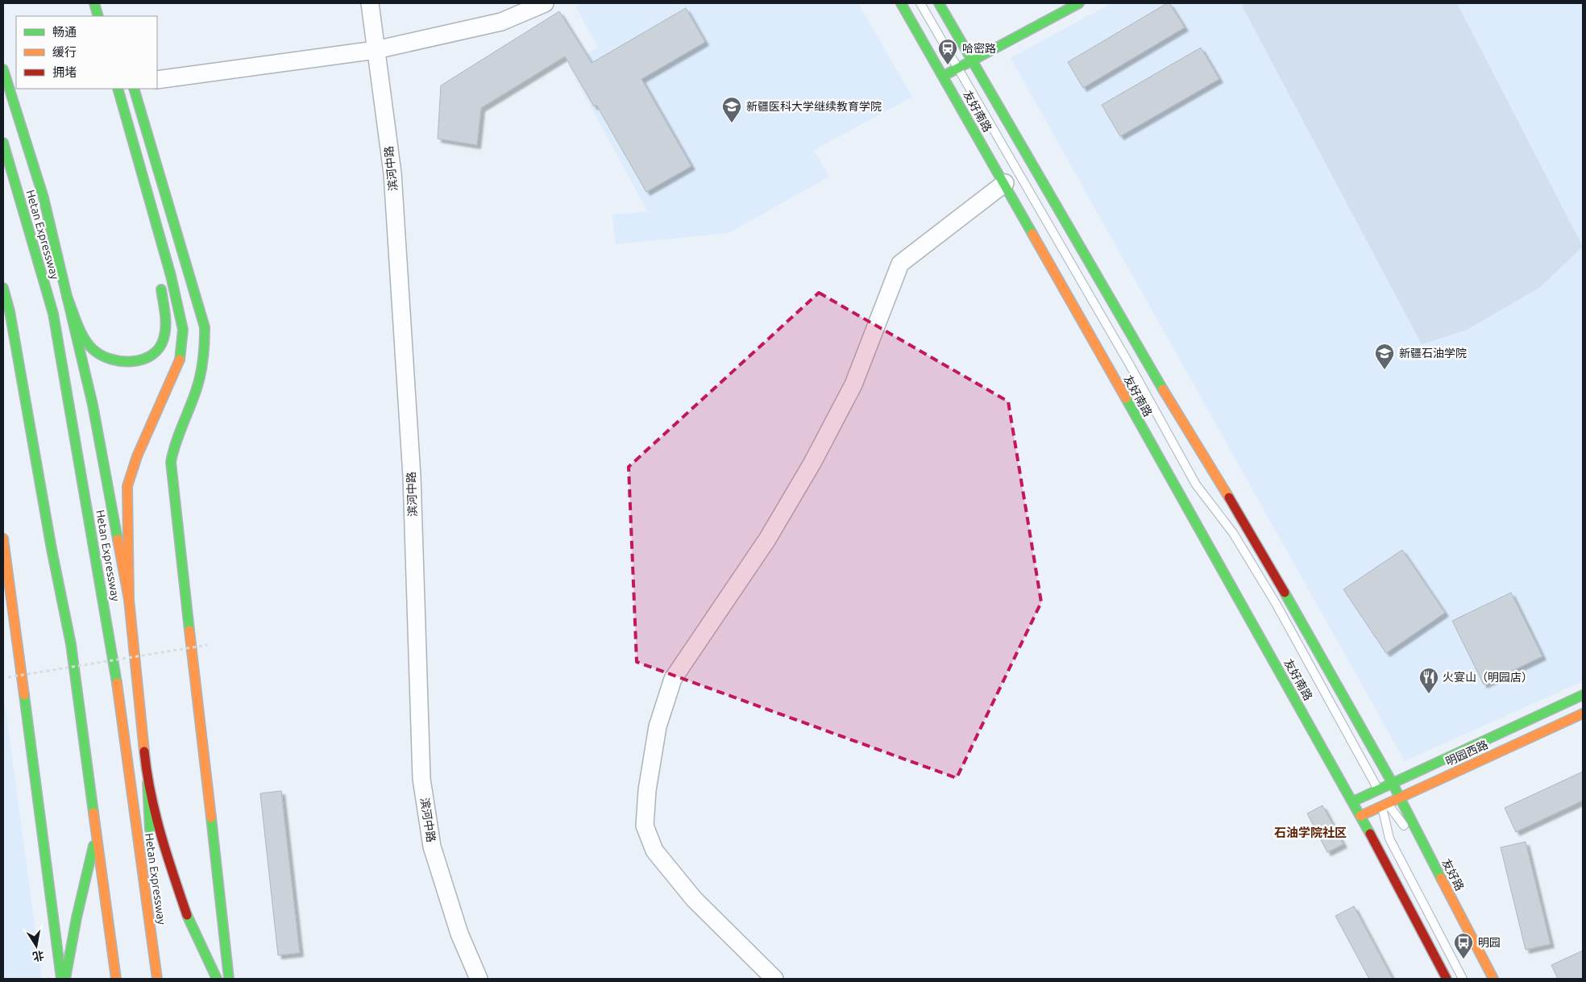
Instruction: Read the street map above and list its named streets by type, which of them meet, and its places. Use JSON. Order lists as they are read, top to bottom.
{
  "streets": {
    "main road": [
      "友好南路",
      "Hetan Expressway",
      "明园西路",
      "友好路"
    ],
    "street": ["滨河中路"]
  },
  "crossings": [
    ["友好南路", "明园西路"],
    ["友好南路", "友好路"],
    ["明园西路", "友好路"]
  ],
  "districts": ["石油学院社区"],
  "places": {
    "station": ["哈密路"],
    "school or university": ["新疆医科大学继续教育学院", "新疆石油学院"],
    "restaurant": ["火宴山（明园店）"],
    "bus stop": ["明园"]
  },
  "legend": ["畅通", "缓行", "拥堵"],
  "north": "bottom"
}
